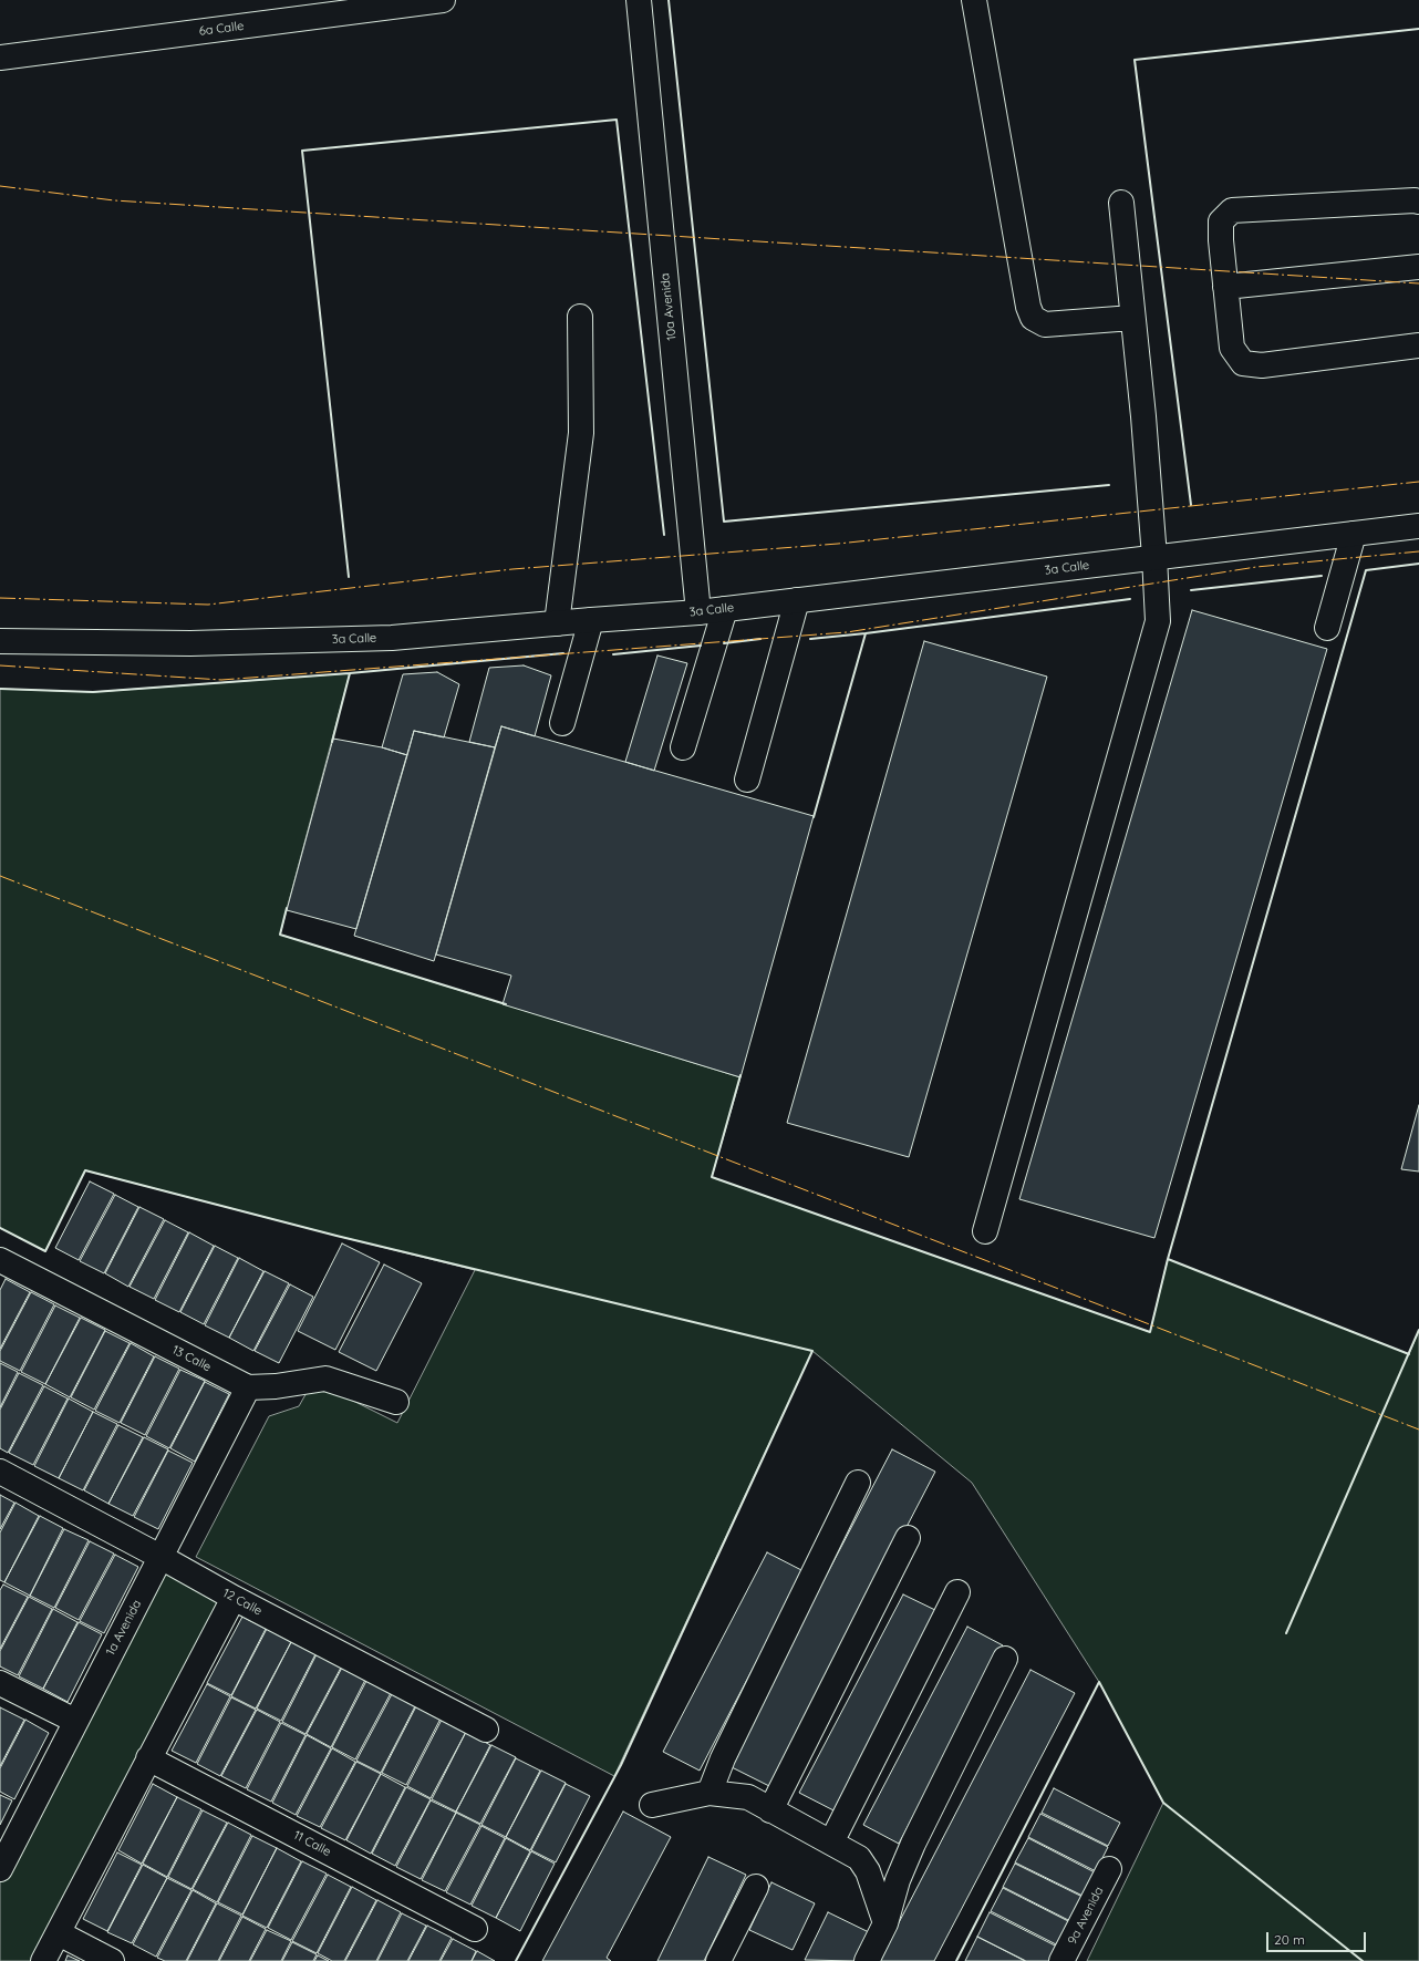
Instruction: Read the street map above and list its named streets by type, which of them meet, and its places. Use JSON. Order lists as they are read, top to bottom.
{
  "streets": {
    "street": [
      "6a Calle",
      "10a Avenida",
      "3a Calle",
      "13 Calle",
      "12 Calle",
      "1a Avenida",
      "11 Calle",
      "9a Avenida"
    ]
  },
  "crossings": [
    ["10a Avenida", "3a Calle"],
    ["13 Calle", "1a Avenida"],
    ["12 Calle", "1a Avenida"]
  ],
  "scale_bar": "20 m"
}
